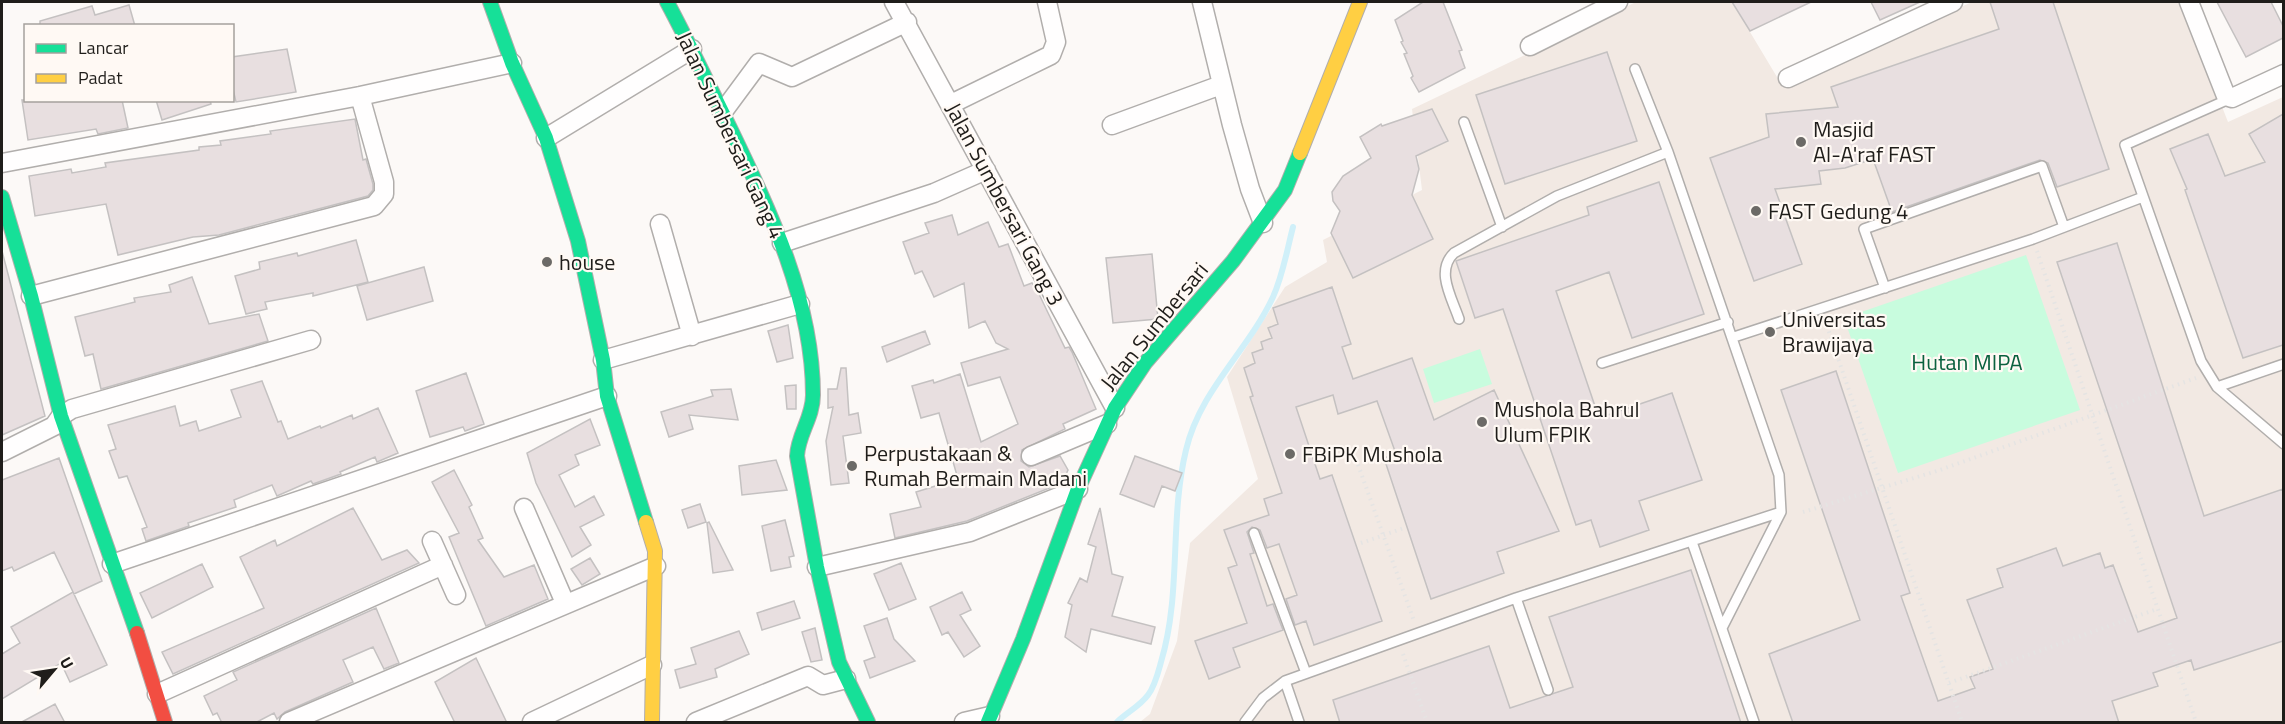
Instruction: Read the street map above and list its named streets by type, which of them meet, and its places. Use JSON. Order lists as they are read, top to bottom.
{
  "streets": {
    "street": ["Jalan Sumbersari Gang 4", "Jalan Sumbersari Gang 3", "Jalan Sumbersari"]
  },
  "crossings": [
    ["Jalan Sumbersari Gang 3", "Jalan Sumbersari"]
  ],
  "parks": ["Hutan MIPA"],
  "places": [
    "Masjid Al-A'raf FAST",
    "FAST Gedung 4",
    "house",
    "Universitas Brawijaya",
    "Mushola Bahrul Ulum FPIK",
    "FBiPK Mushola",
    "Perpustakaan & Rumah Bermain Madani"
  ],
  "legend": ["Lancar", "Padat"],
  "north": "top right"
}
